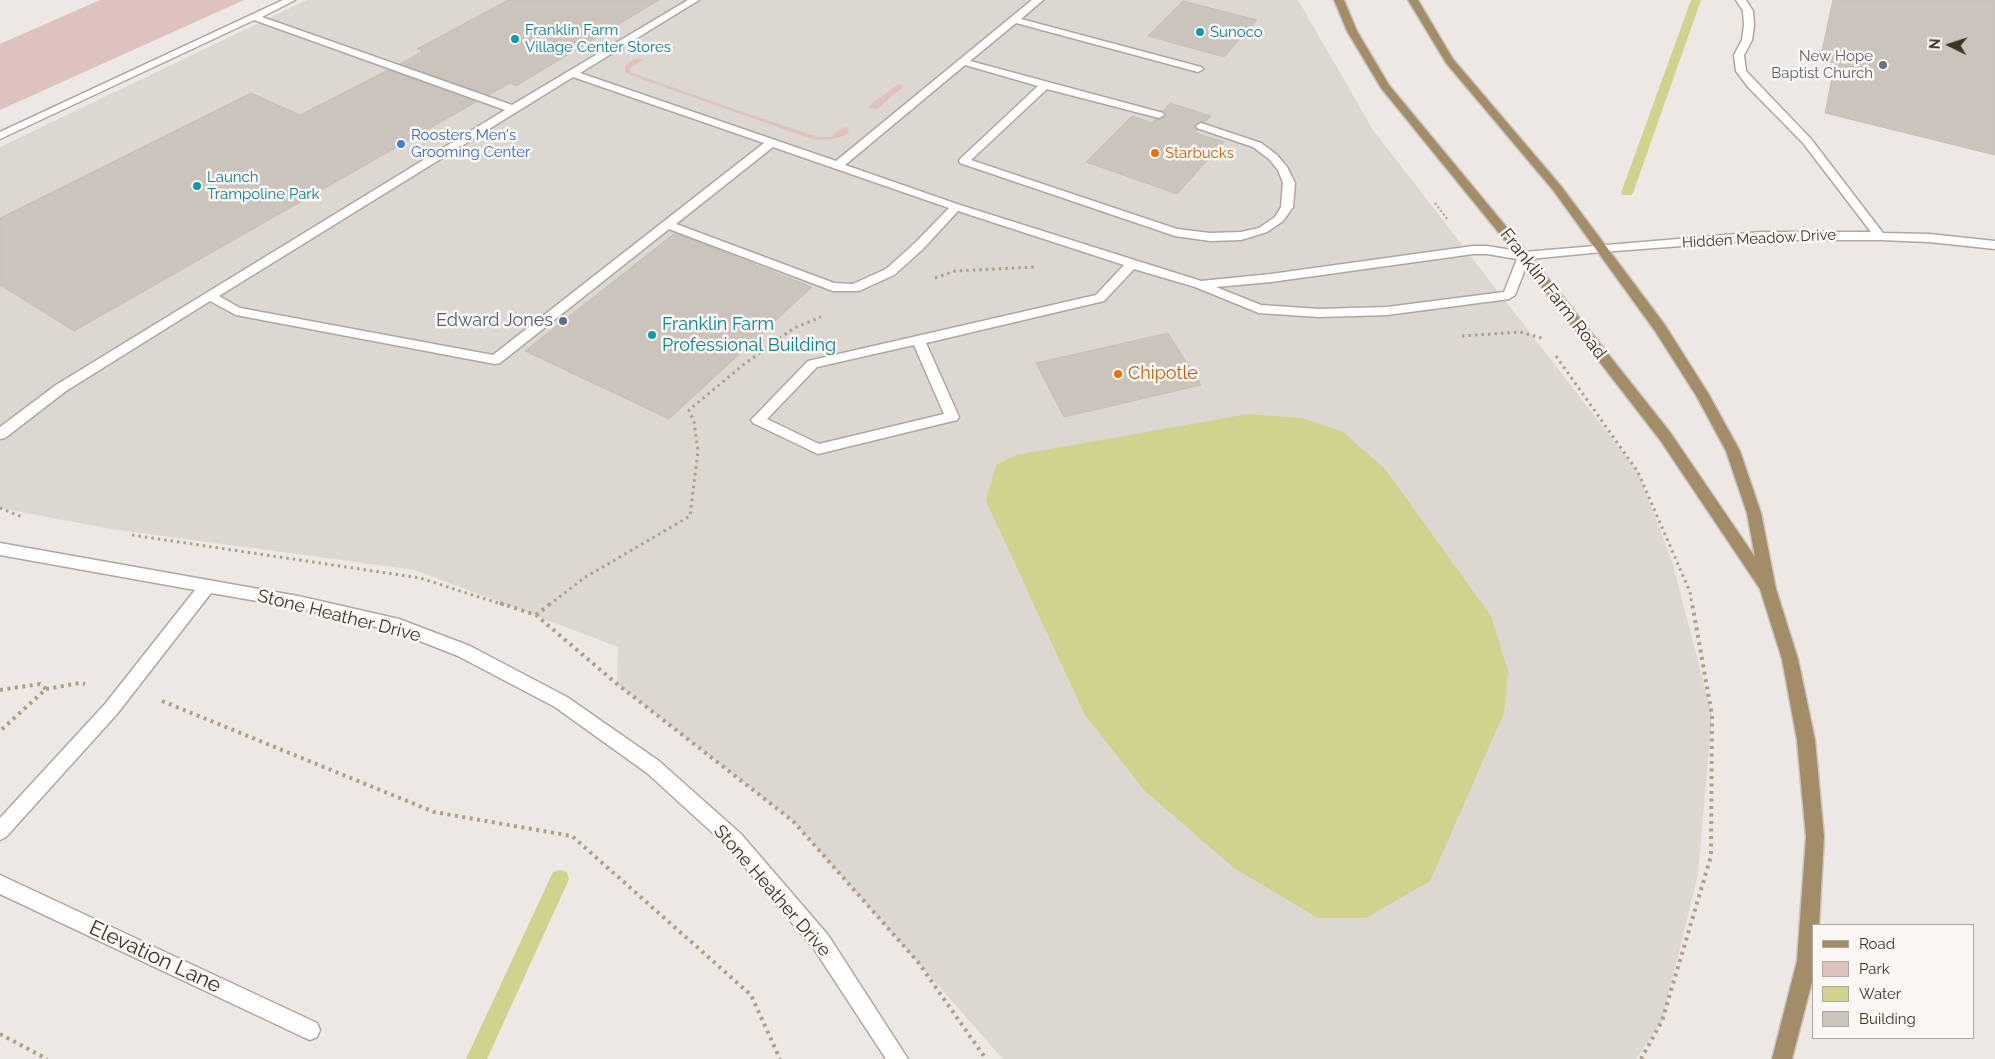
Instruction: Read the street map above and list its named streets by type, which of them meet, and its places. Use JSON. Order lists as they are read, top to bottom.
{
  "streets": {
    "main road": ["Franklin Farm Road"],
    "street": ["Hidden Meadow Drive", "Stone Heather Drive", "Elevation Lane"]
  },
  "crossings": [
    ["Hidden Meadow Drive", "Franklin Farm Road"]
  ],
  "places": [
    "Sunoco",
    "Franklin Farm Village Center Stores",
    "New Hope Baptist Church",
    "Roosters Men's Grooming Center",
    "Starbucks",
    "Launch Trampoline Park",
    "Edward Jones",
    "Franklin Farm Professional Building",
    "Chipotle"
  ],
  "legend": [
    "Road",
    "Park",
    "Water",
    "Building"
  ],
  "north": "left"
}
